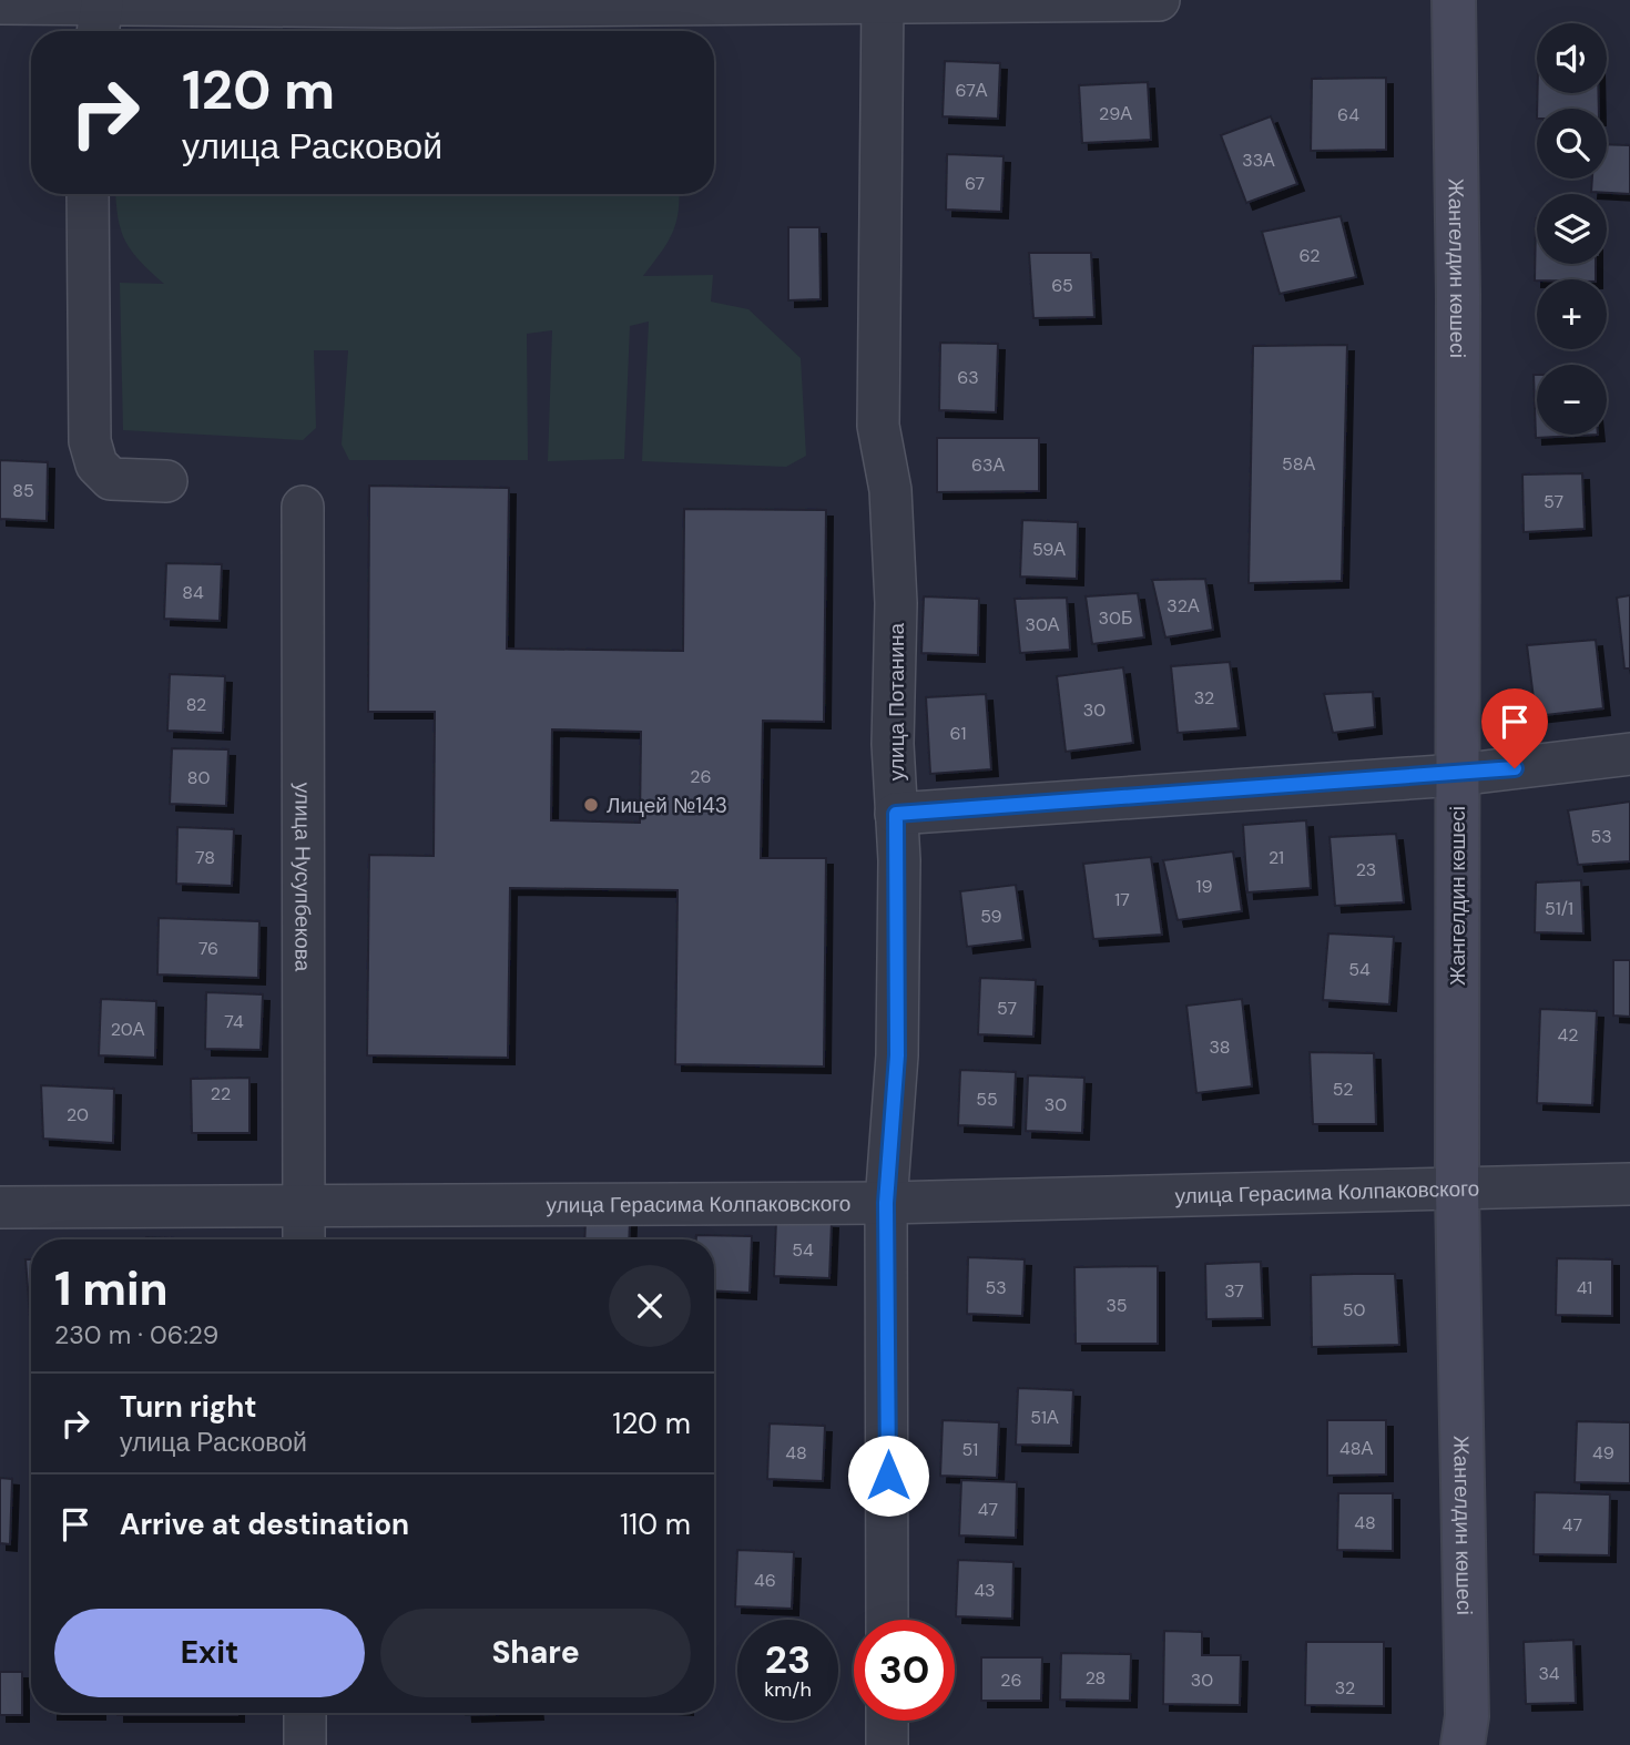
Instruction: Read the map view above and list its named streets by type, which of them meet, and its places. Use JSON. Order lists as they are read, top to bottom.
{
  "streets": {
    "main road": ["Жангелдин көшесі"],
    "street": ["улица Потанина", "улица Нусупбекова", "улица Герасима Колпаковского"]
  },
  "crossings": [
    ["Жангелдин көшесі", "улица Герасима Колпаковского"],
    ["улица Потанина", "улица Герасима Колпаковского"],
    ["улица Нусупбекова", "улица Герасима Колпаковского"]
  ],
  "places": ["Лицей №143"],
  "house_numbers": [
    "67А",
    "29А",
    "64",
    "33А",
    "67",
    "62",
    "65",
    "63",
    "58А",
    "63А",
    "85",
    "57",
    "59А",
    "84",
    "32А",
    "30Б",
    "30А",
    "32",
    "82",
    "30",
    "61",
    "26",
    "80",
    "53",
    "78",
    "21",
    "23",
    "19",
    "17",
    "51/1",
    "59",
    "76",
    "54",
    "57",
    "74",
    "20А",
    "42",
    "38",
    "52",
    "22",
    "55",
    "30",
    "20",
    "54",
    "53",
    "41",
    "37",
    "35",
    "50",
    "51А",
    "48А",
    "51",
    "48",
    "49",
    "47",
    "48",
    "47",
    "46",
    "43",
    "34",
    "28",
    "26",
    "30",
    "32"
  ],
  "page": {
    "map_buttons": ["+", "−"],
    "turn": ["120 m", "улица Расковой"],
    "heading": ["1 min", "230 m · 06:29"],
    "list": [
      {
        "name": "Turn right",
        "note": "улица Расковой",
        "value": "120 m"
      },
      {
        "name": "Arrive at destination",
        "value": "110 m"
      }
    ],
    "buttons": ["Exit", "Share"],
    "speed": "23 km/h",
    "limit": "30"
  }
}
